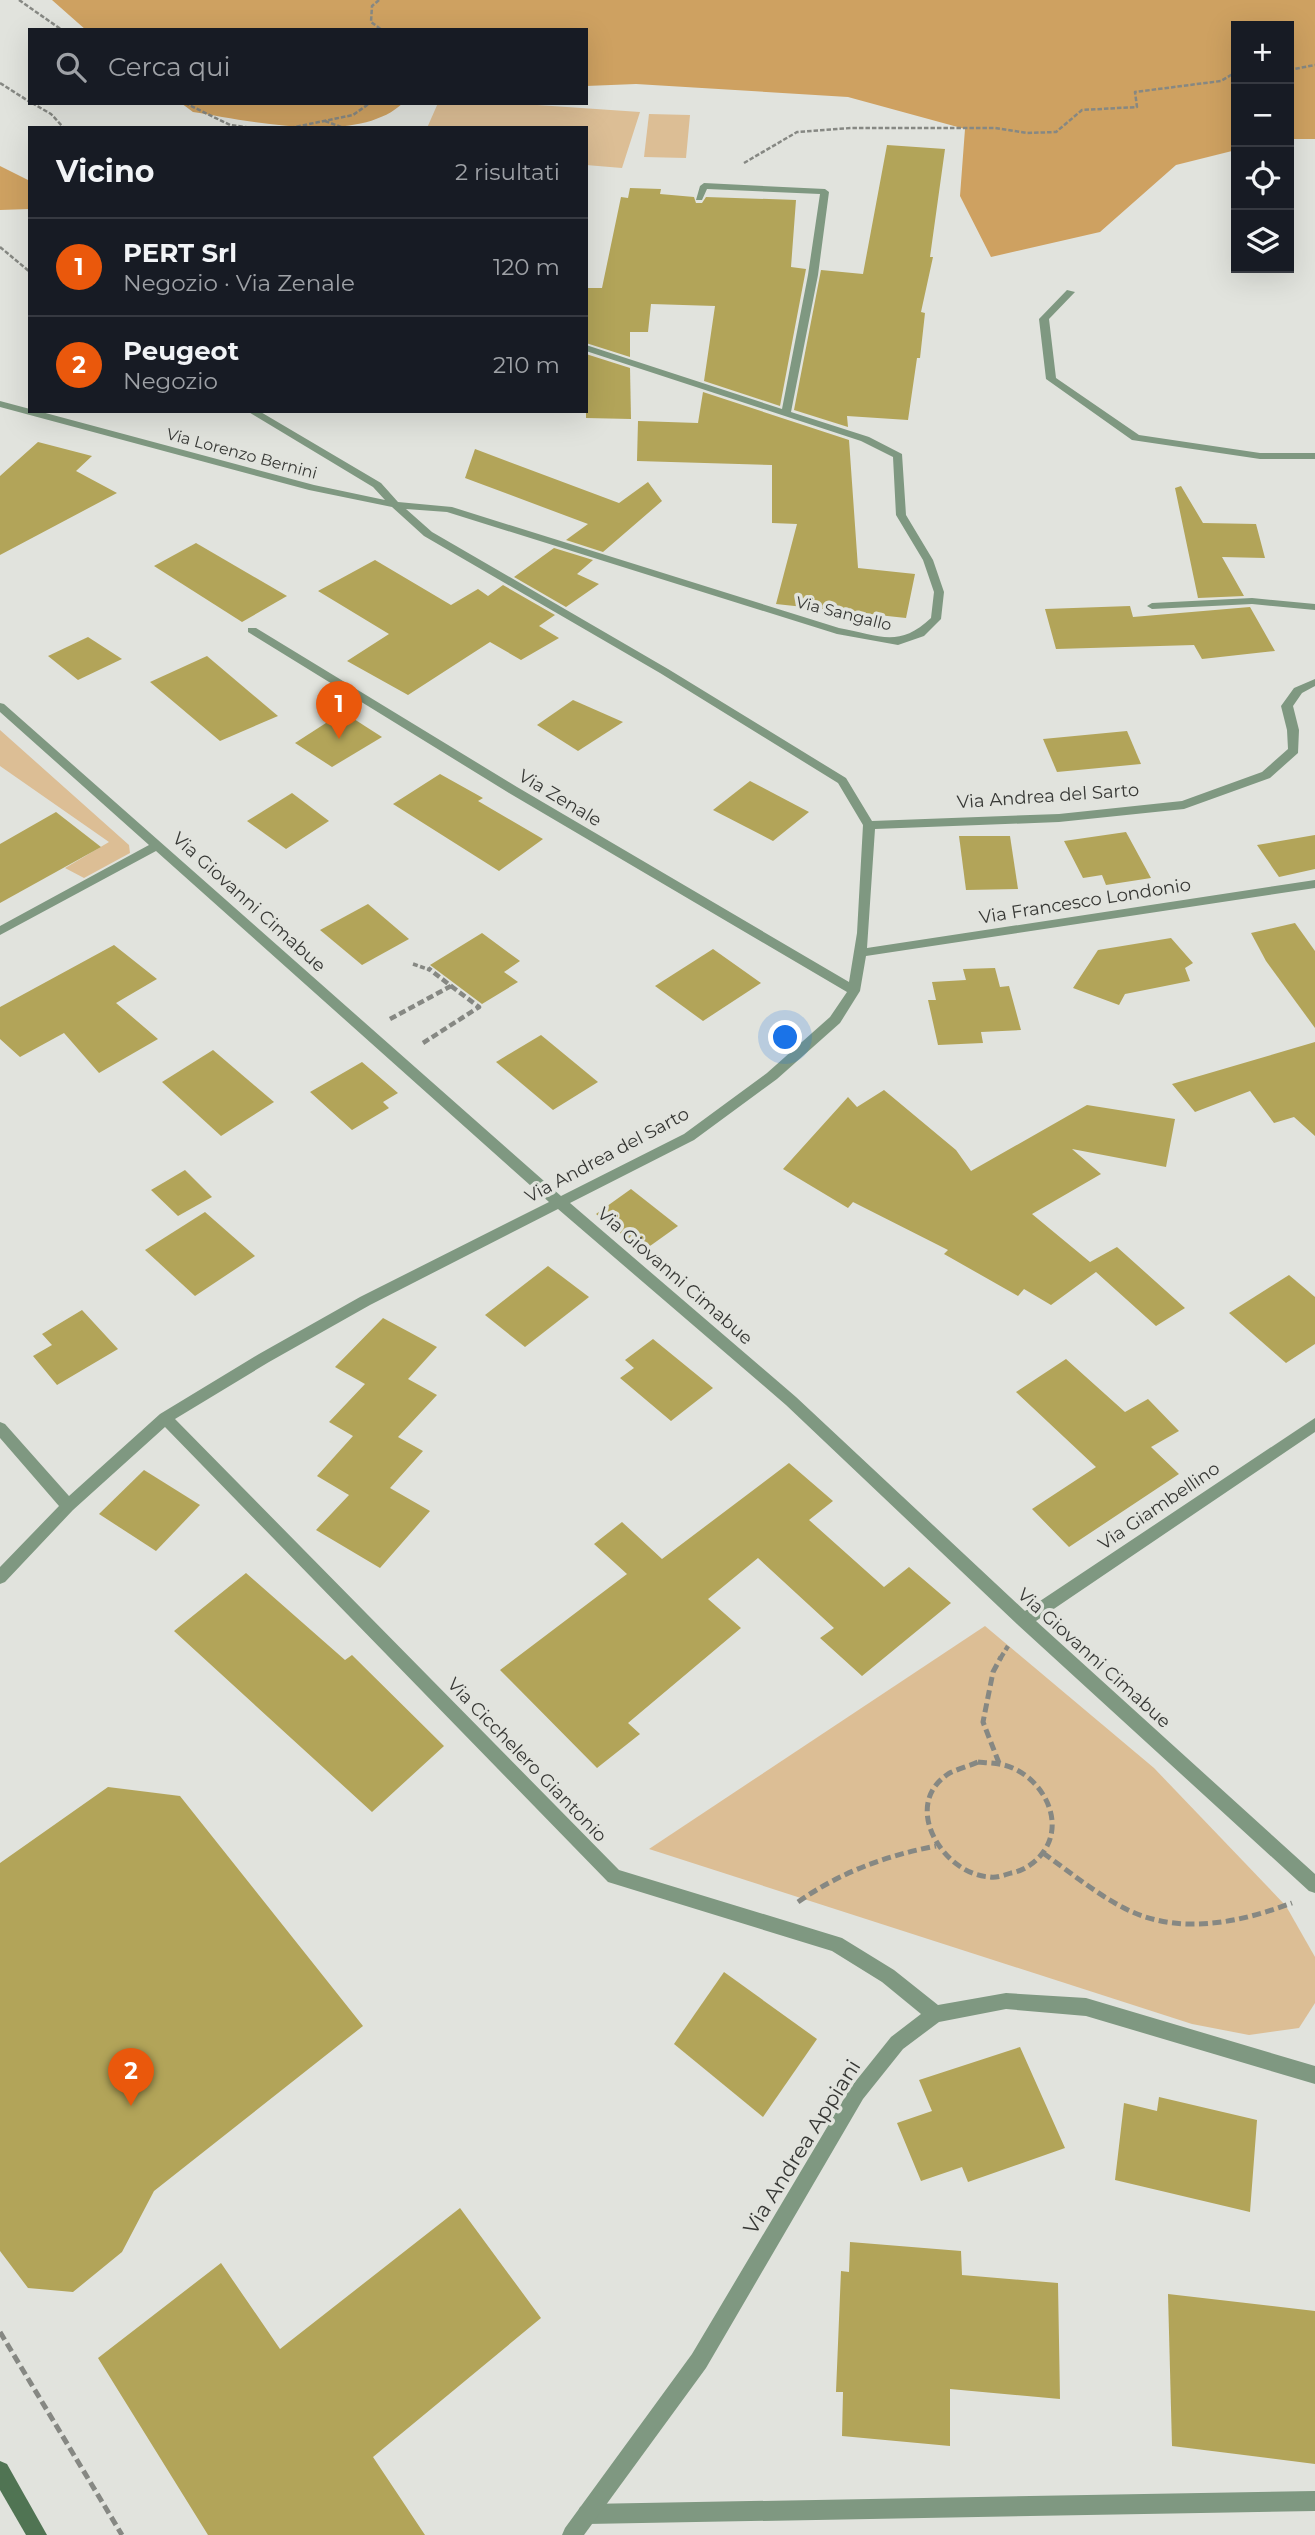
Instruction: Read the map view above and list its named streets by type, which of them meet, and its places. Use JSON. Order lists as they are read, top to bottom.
{
  "streets": {
    "street": [
      "Via Lorenzo Bernini",
      "Via Sangallo",
      "Via Andrea del Sarto",
      "Via Zenale",
      "Via Francesco Londonio",
      "Via Giovanni Cimabue",
      "Via Giambellino",
      "Via Cicchelero Giantonio",
      "Via Andrea Appiani"
    ]
  },
  "crossings": [
    ["Via Lorenzo Bernini", "Via Sangallo"],
    ["Via Andrea del Sarto", "Via Zenale"],
    ["Via Andrea del Sarto", "Via Francesco Londonio"],
    ["Via Andrea del Sarto", "Via Giovanni Cimabue"],
    ["Via Andrea del Sarto", "Via Cicchelero Giantonio"],
    ["Via Giovanni Cimabue", "Via Giambellino"],
    ["Via Cicchelero Giantonio", "Via Andrea Appiani"]
  ],
  "page": {
    "map_buttons": ["+", "−"],
    "search": "Cerca qui",
    "heading": ["Vicino", "2 risultati"],
    "list": [
      {
        "mark": "1",
        "name": "PERT Srl",
        "note": "Negozio · Via Zenale",
        "value": "120 m"
      },
      {
        "mark": "2",
        "name": "Peugeot",
        "note": "Negozio",
        "value": "210 m"
      }
    ],
    "pins": ["1", "2"]
  }
}
